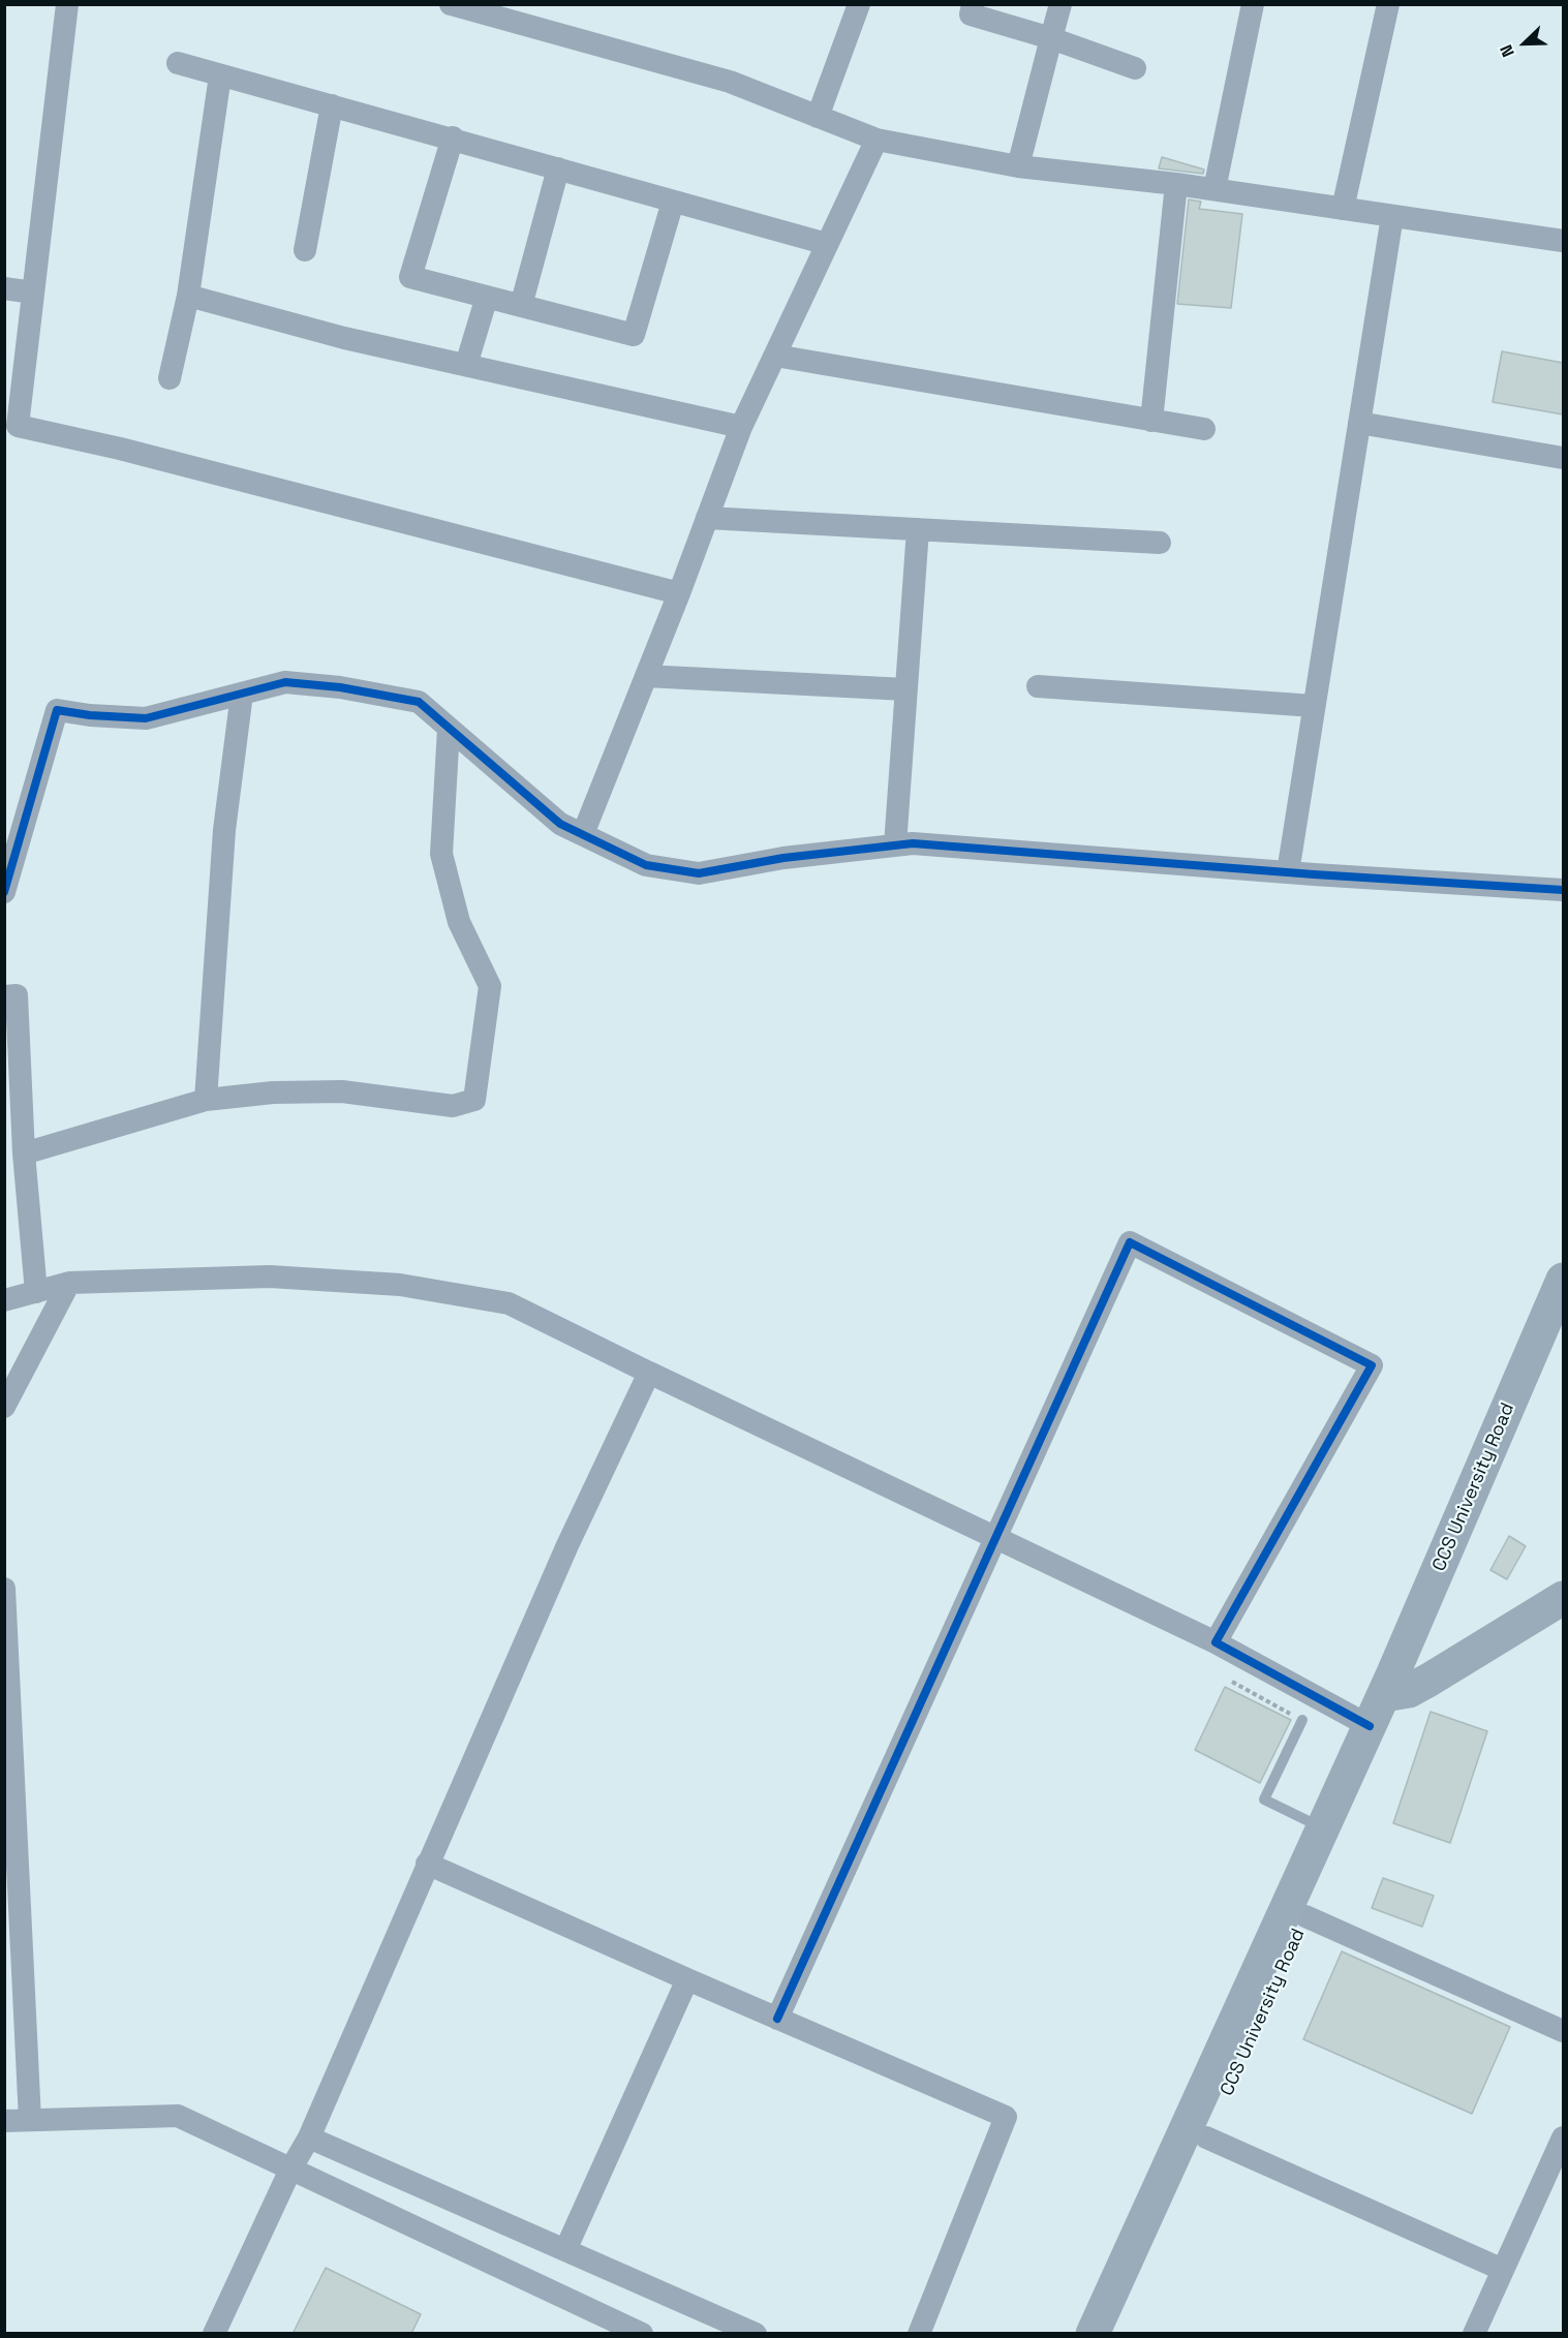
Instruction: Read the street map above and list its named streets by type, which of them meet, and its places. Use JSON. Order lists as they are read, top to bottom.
{
  "streets": {
    "highway": ["CCS University Road"]
  },
  "north": "bottom left"
}
